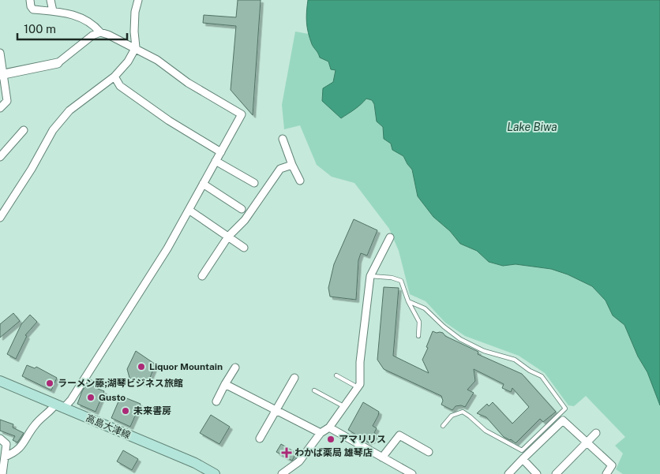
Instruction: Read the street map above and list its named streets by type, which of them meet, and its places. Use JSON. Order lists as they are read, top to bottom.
{
  "streets": {
    "main road": ["高島大津線"]
  },
  "water": ["Lake Biwa"],
  "places": {
    "other": [
      "Liquor Mountain",
      "ラーメン藤;湖琴ビジネス旅館",
      "Gusto",
      "未来書房",
      "アマリリス"
    ],
    "health": ["わかば薬局 雄琴店"]
  },
  "scale_bar": "100 m"
}
